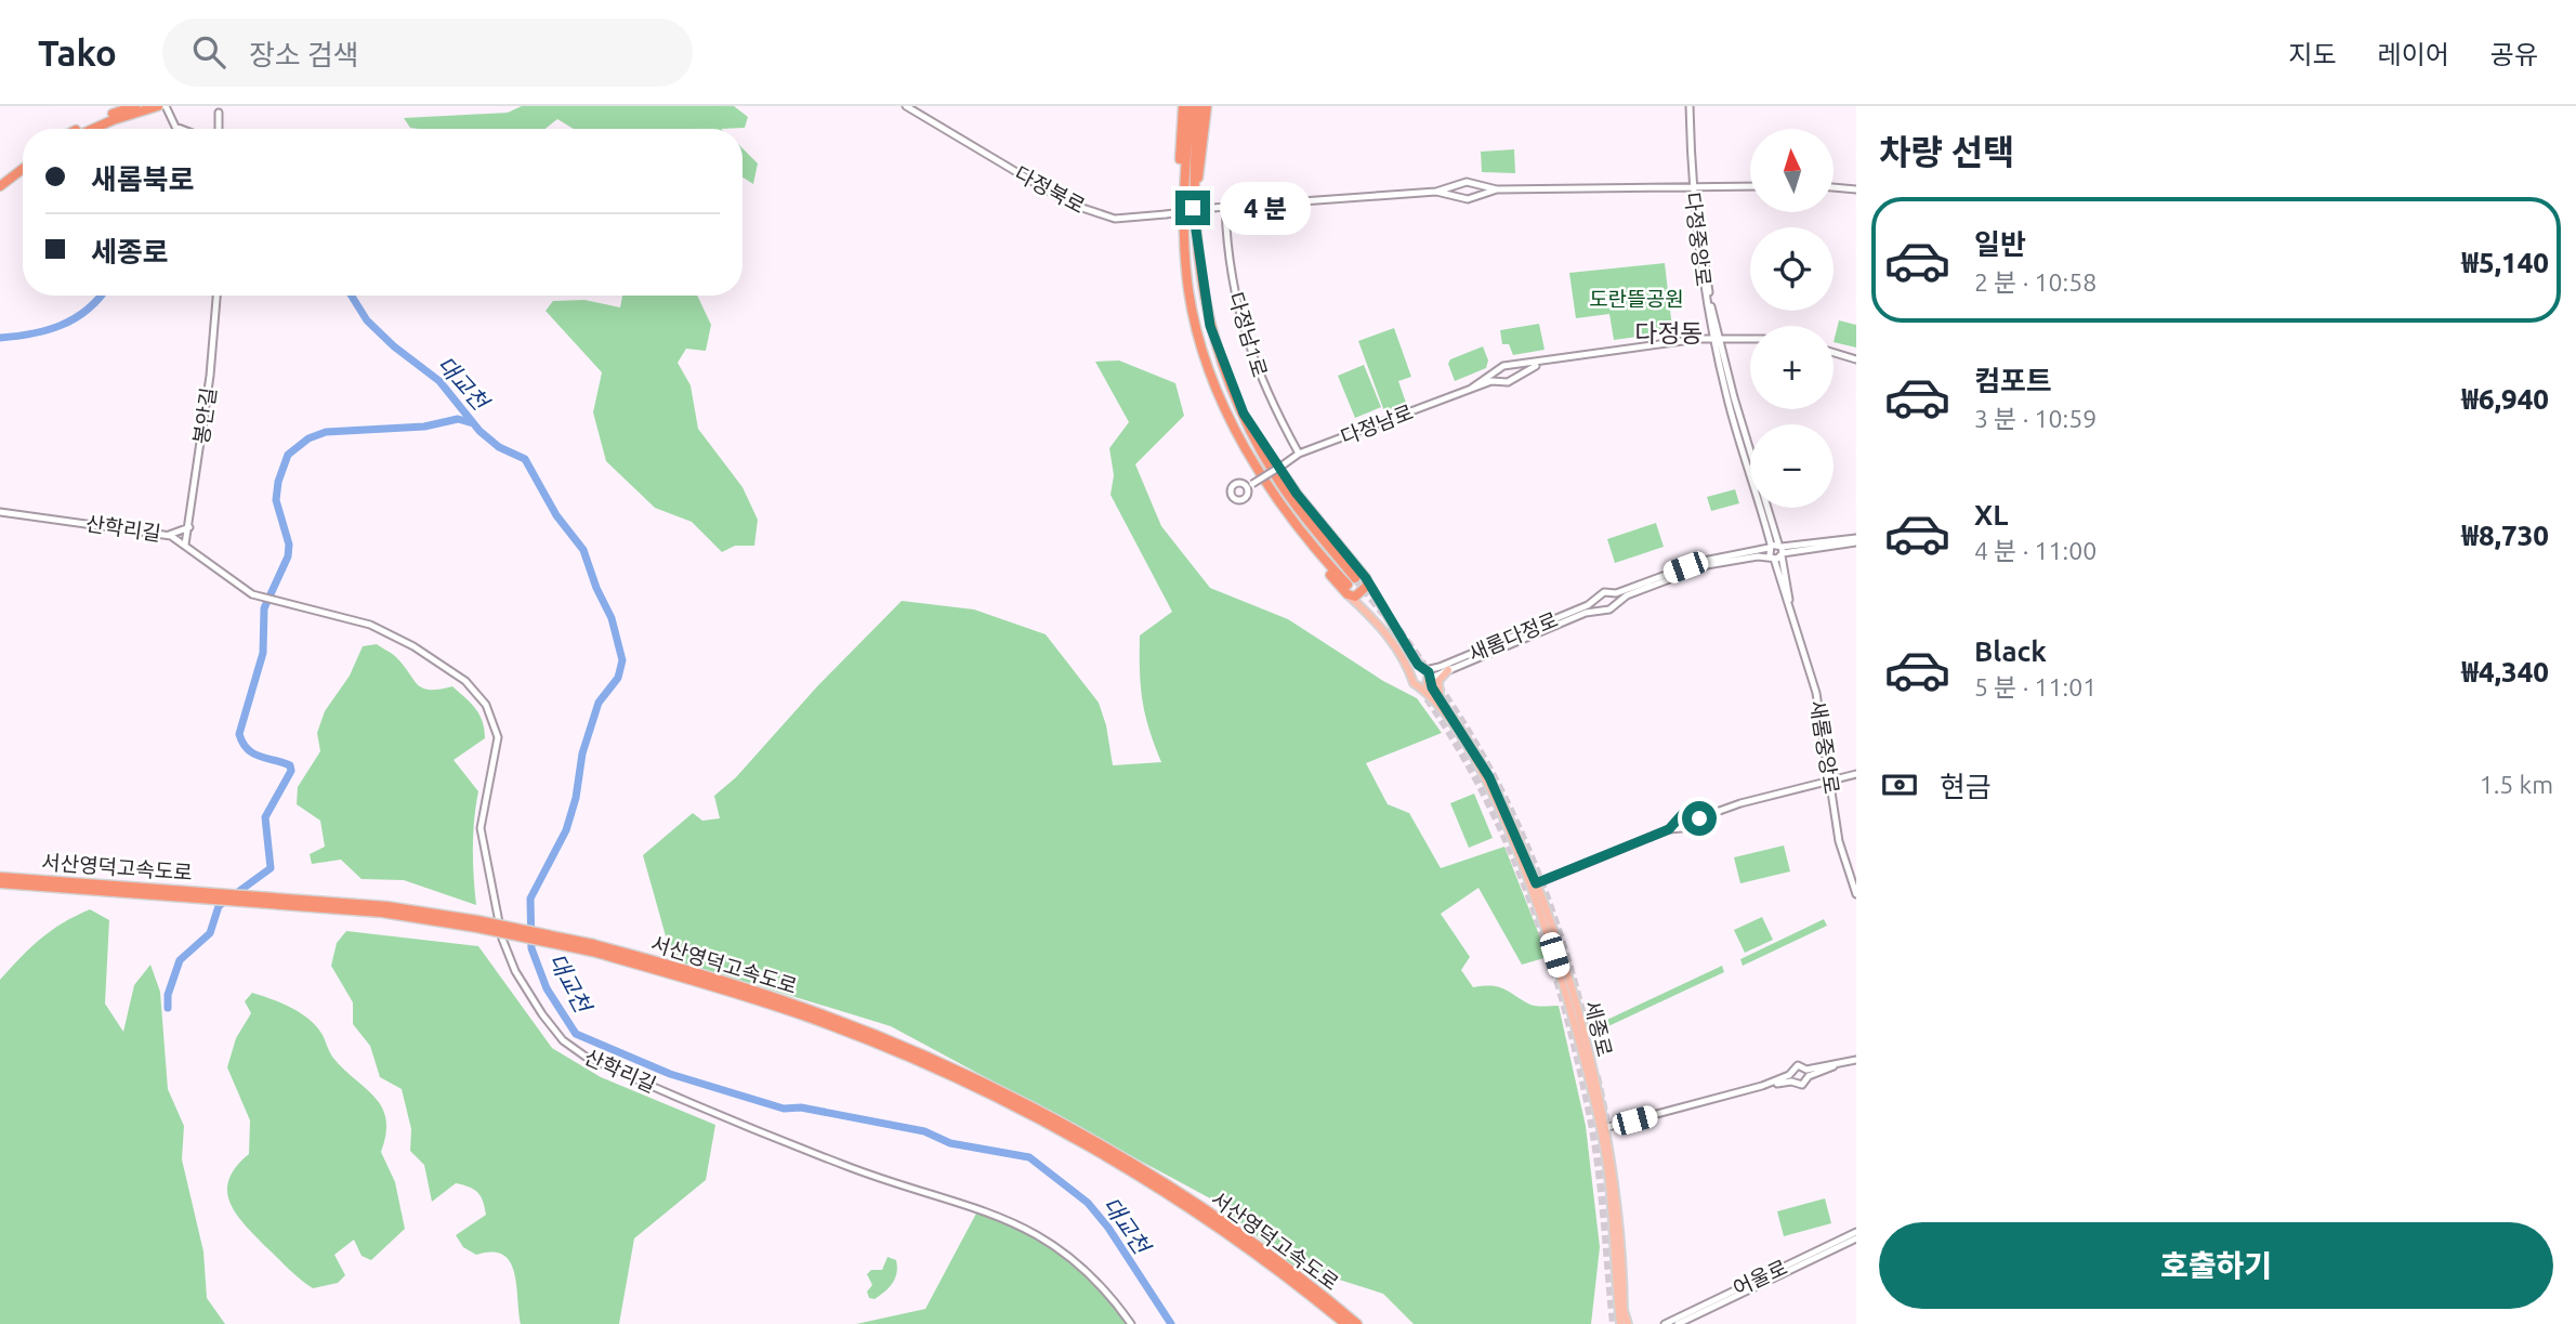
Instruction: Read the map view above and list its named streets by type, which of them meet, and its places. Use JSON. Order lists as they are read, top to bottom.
{
  "streets": {
    "highway": ["서산영덕고속도로"],
    "main road": ["세종로"],
    "street": [
      "다정북로",
      "다정중앙로",
      "다정남1로",
      "봉안길",
      "다정남로",
      "산학리길",
      "새롬다정로",
      "새롬중앙로",
      "어울로"
    ]
  },
  "crossings": [
    ["다정북로", "다정남1로"],
    ["다정중앙로", "새롬중앙로"],
    ["다정남1로", "다정남로"],
    ["봉안길", "산학리길"],
    ["새롬다정로", "세종로"]
  ],
  "districts": ["다정동"],
  "water": ["대교천"],
  "parks": ["도란뜰공원"],
  "north": "top",
  "page": {
    "header": "Tako",
    "search": "장소 검색",
    "nav": ["지도", "레이어", "공유"],
    "heading": "차량 선택",
    "map_buttons": ["+", "−"],
    "banner": ["새롬북로", "세종로"],
    "bubble": "4 분",
    "list": [
      {
        "name": "일반",
        "note": "2 분 · 10:58",
        "value": "₩5,140"
      },
      {
        "name": "컴포트",
        "note": "3 분 · 10:59",
        "value": "₩6,940"
      },
      {
        "name": "XL",
        "note": "4 분 · 11:00",
        "value": "₩8,730"
      },
      {
        "name": "Black",
        "note": "5 분 · 11:01",
        "value": "₩4,340"
      }
    ],
    "pay": ["현금", "1.5 km"],
    "buttons": "호출하기"
  }
}
